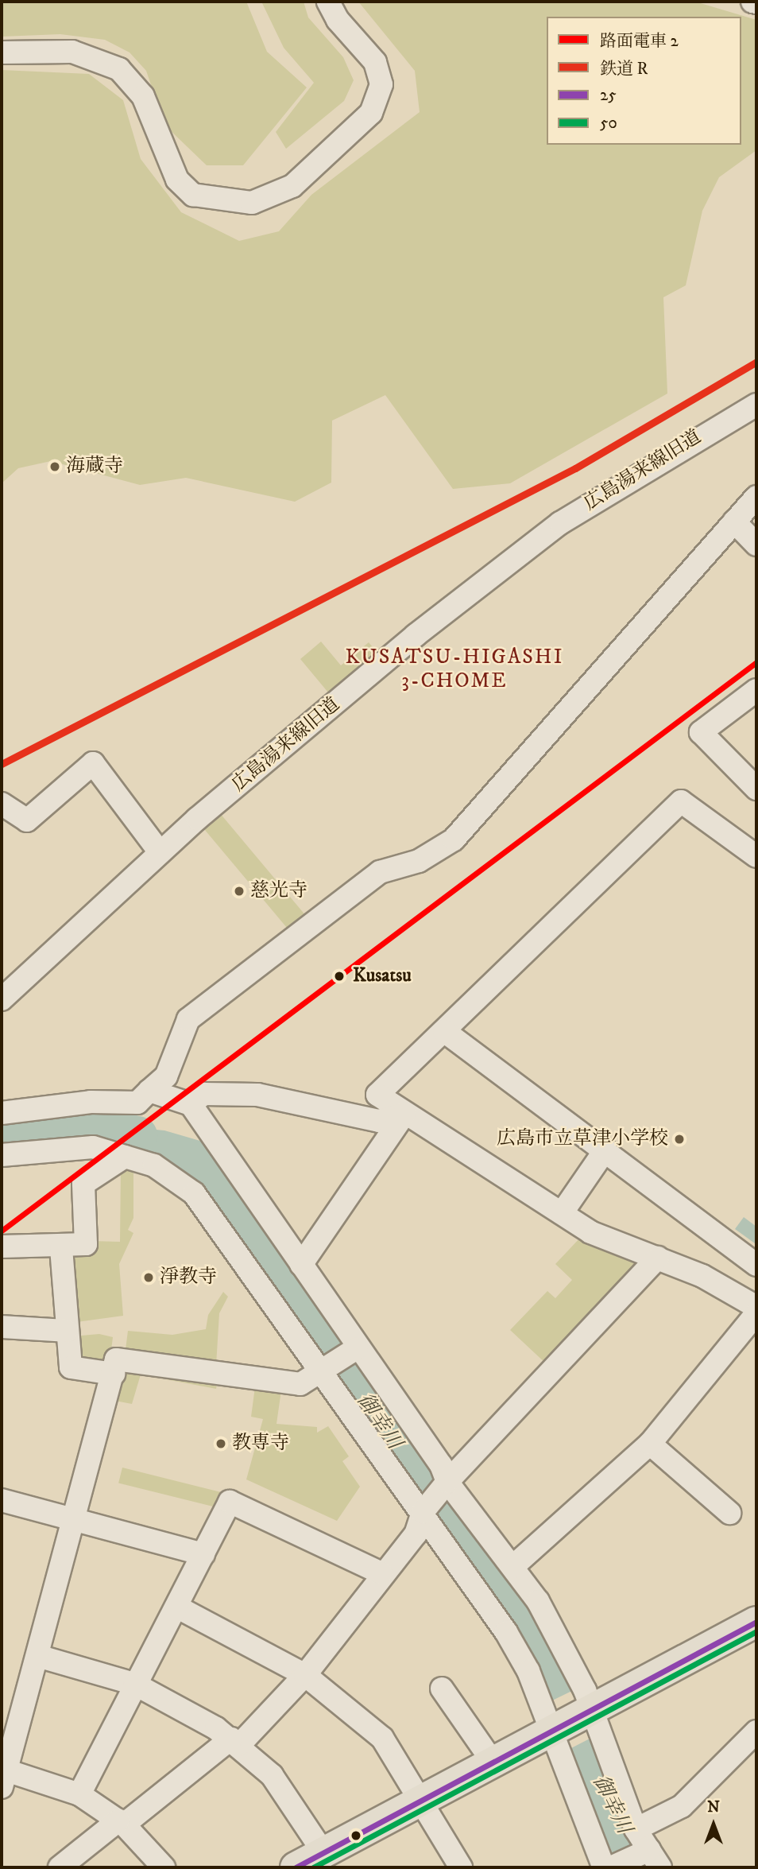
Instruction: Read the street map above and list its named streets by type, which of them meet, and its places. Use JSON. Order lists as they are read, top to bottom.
{
  "streets": {
    "street": ["広島湯来線旧道"]
  },
  "districts": ["KUSATSU-HIGASHI 3-CHOME"],
  "water": ["御幸川"],
  "places": [
    "海蔵寺",
    "慈光寺",
    "Kusatsu",
    "広島市立草津小学校",
    "淨教寺",
    "教専寺"
  ],
  "lines": [
    "rail line R",
    "tram line 2",
    "transit line 25",
    "transit line 50"
  ],
  "legend": [
    "路面電車 2",
    "鉄道 R",
    "25",
    "50"
  ],
  "north": "top"
}
